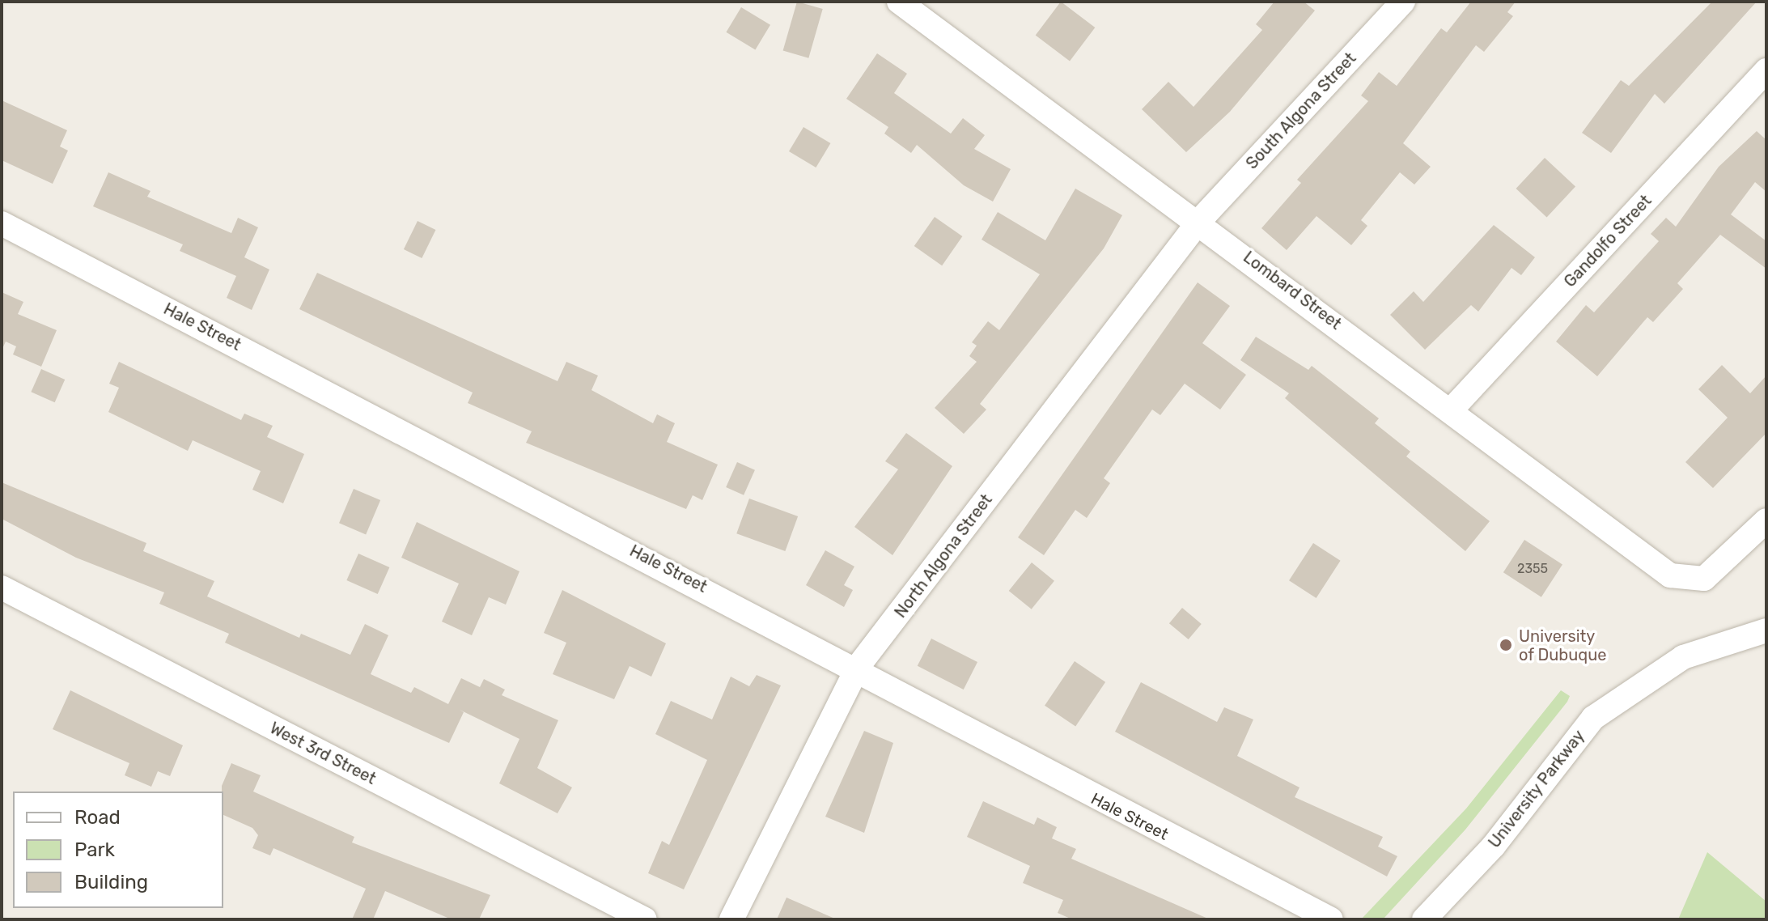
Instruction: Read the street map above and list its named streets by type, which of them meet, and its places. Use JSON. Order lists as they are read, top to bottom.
{
  "streets": {
    "street": [
      "South Algona Street",
      "Gandolfo Street",
      "Lombard Street",
      "Hale Street",
      "North Algona Street",
      "West 3rd Street",
      "University Parkway"
    ]
  },
  "crossings": [
    ["South Algona Street", "Lombard Street"],
    ["South Algona Street", "North Algona Street"],
    ["Gandolfo Street", "Lombard Street"],
    ["Lombard Street", "North Algona Street"],
    ["Hale Street", "North Algona Street"]
  ],
  "places": ["University of Dubuque"],
  "house_numbers": ["2355"],
  "legend": ["Road", "Park", "Building"]
}
